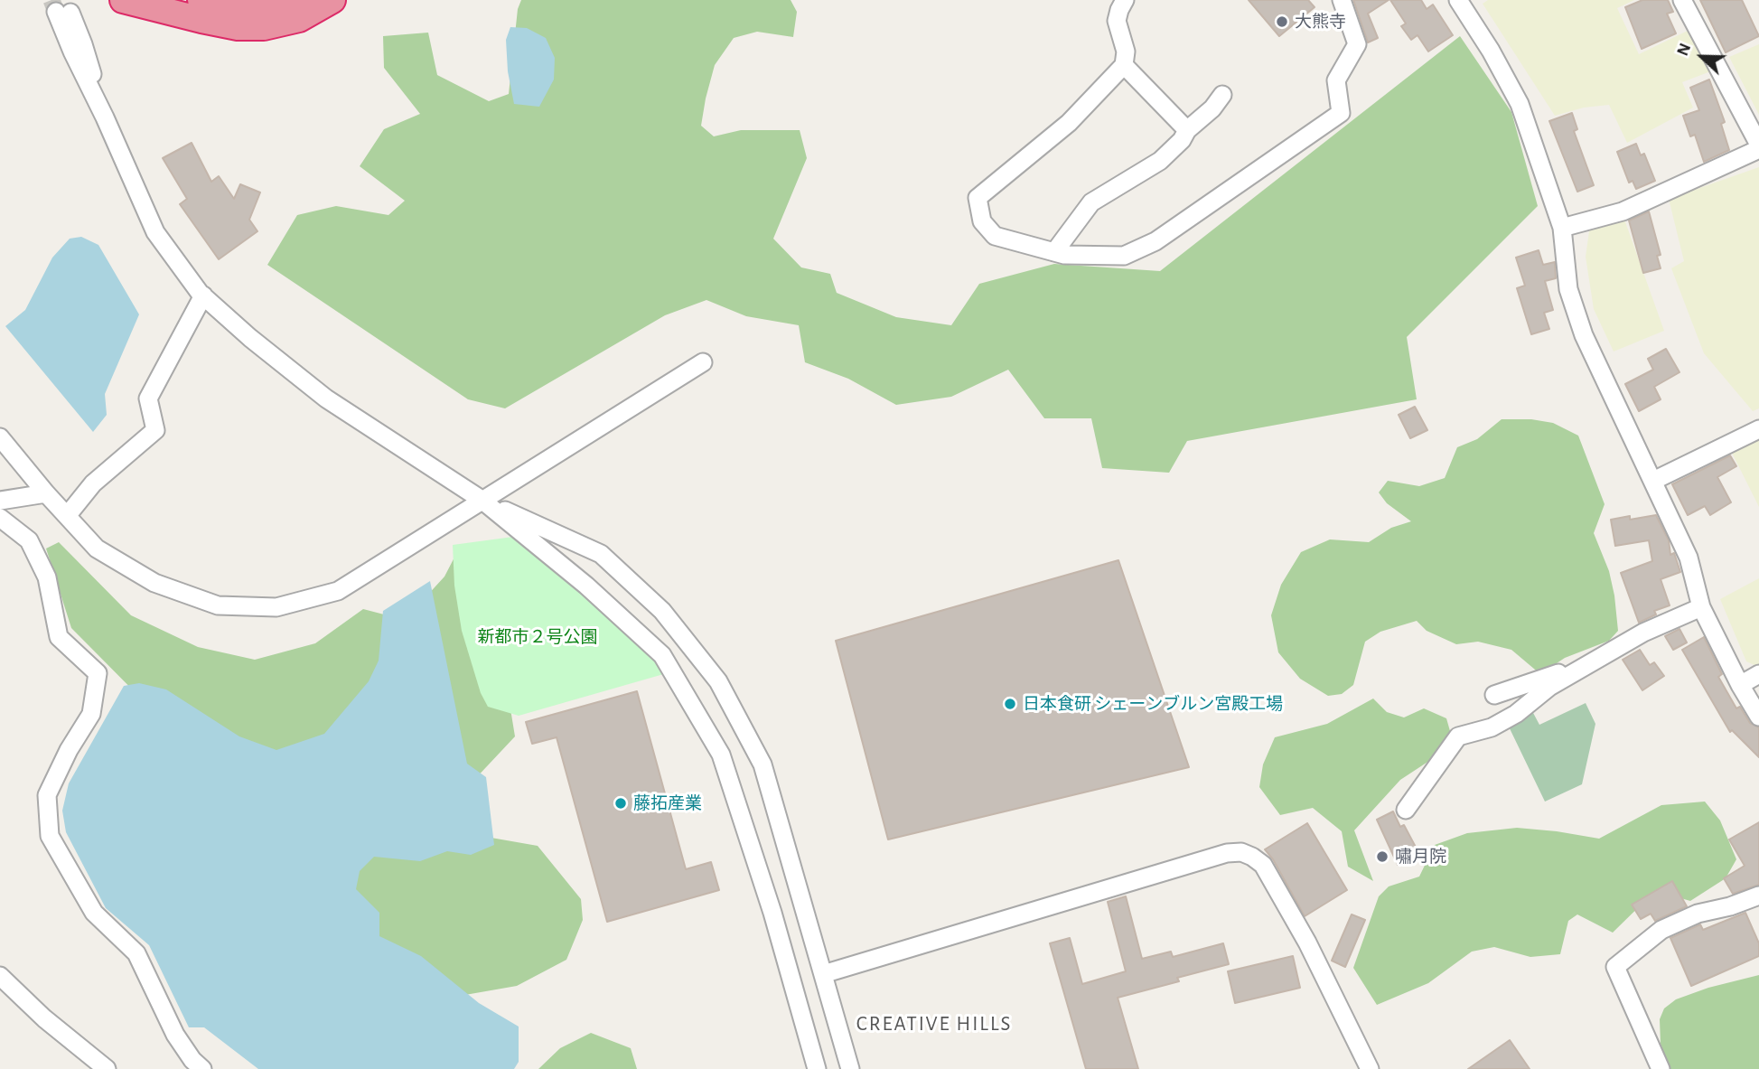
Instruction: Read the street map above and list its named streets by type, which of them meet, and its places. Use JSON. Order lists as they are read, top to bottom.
{
  "districts": ["CREATIVE HILLS"],
  "parks": ["新都市２号公園"],
  "places": [
    "大熊寺",
    "日本食研 シェーンブルン宮殿工場",
    "藤拓産業",
    "嘯月院"
  ],
  "north": "left"
}
